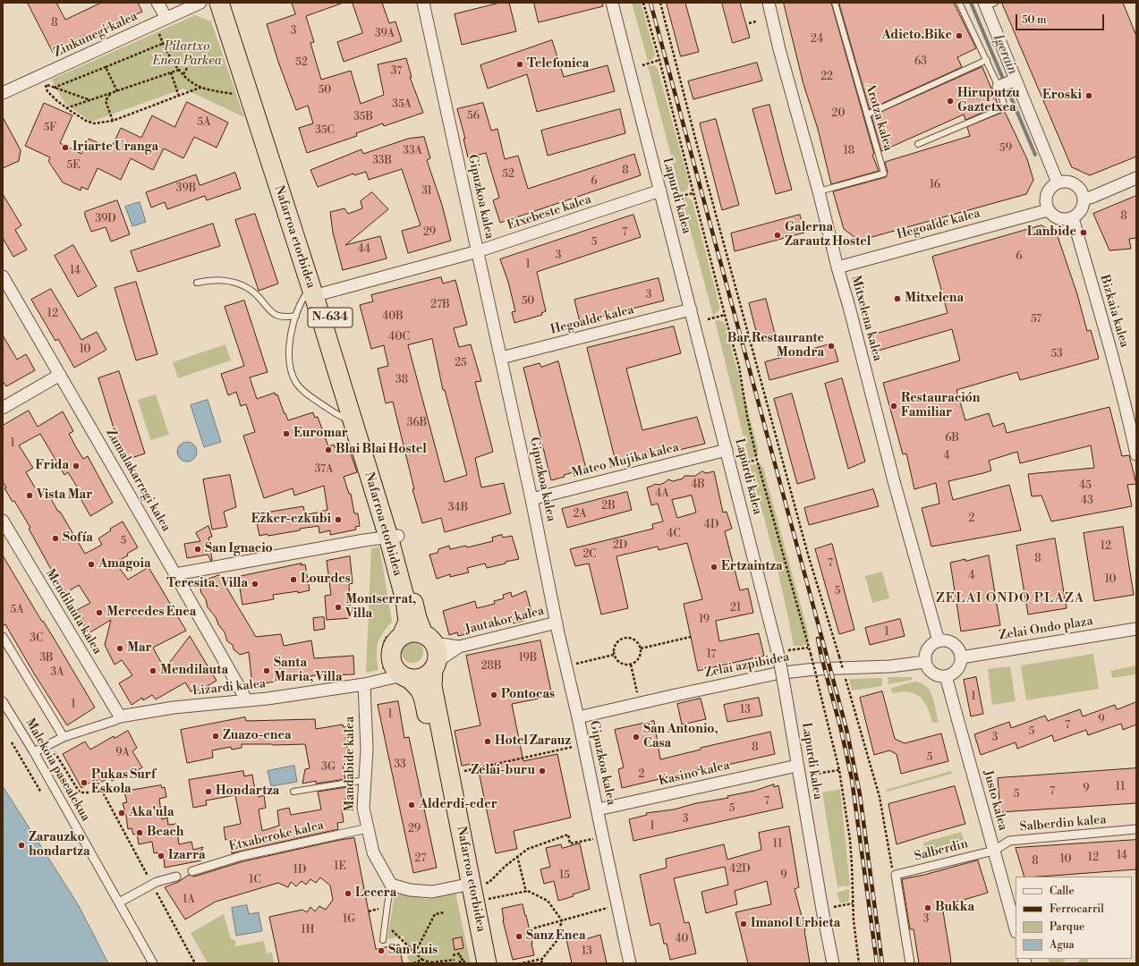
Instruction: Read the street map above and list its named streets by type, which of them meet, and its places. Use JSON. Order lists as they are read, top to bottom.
{
  "streets": {
    "highway": ["Nafarroa etorbidea", "N-634"],
    "street": [
      "Zinkunegi kalea",
      "Lapurdi kalea",
      "Gipuzkoa kalea",
      "Etxebeste kalea",
      "Hegoalde kalea",
      "Bizkaia kalea",
      "Mitxelena kalea",
      "Mateo Mujika kalea",
      "Zumalakarregi kalea",
      "Mendilauta kalea",
      "Jautakor kalea",
      "Zelai Ondo plaza",
      "Zelai azpibidea",
      "Lizardi kalea",
      "Mandabide kalea",
      "Malekoia pasealekua",
      "Kasino kalea",
      "Justo kalea",
      "Salberdin kalea",
      "Etxaberoke kalea",
      "Salberdin"
    ],
    "lane": ["Arotza kalea"]
  },
  "crossings": [
    ["Arotza kalea", "Mitxelena kalea"],
    ["Lapurdi kalea", "Etxebeste kalea"],
    ["Lapurdi kalea", "Hegoalde kalea"],
    ["Lapurdi kalea", "Mateo Mujika kalea"],
    ["Lapurdi kalea", "Kasino kalea"],
    ["Gipuzkoa kalea", "Etxebeste kalea"],
    ["Gipuzkoa kalea", "Hegoalde kalea"],
    ["Gipuzkoa kalea", "Mateo Mujika kalea"],
    ["Gipuzkoa kalea", "Jautakor kalea"],
    ["Gipuzkoa kalea", "Zelai azpibidea"],
    ["Gipuzkoa kalea", "Kasino kalea"],
    ["Etxebeste kalea", "Nafarroa etorbidea"],
    ["Hegoalde kalea", "Bizkaia kalea"],
    ["Hegoalde kalea", "Mitxelena kalea"],
    ["Nafarroa etorbidea", "N-634"],
    ["Nafarroa etorbidea", "Jautakor kalea"],
    ["Nafarroa etorbidea", "Lizardi kalea"],
    ["N-634", "Jautakor kalea"],
    ["N-634", "Lizardi kalea"],
    ["Mitxelena kalea", "Zelai Ondo plaza"],
    ["Mitxelena kalea", "Zelai azpibidea"],
    ["Mitxelena kalea", "Justo kalea"],
    ["Zumalakarregi kalea", "Lizardi kalea"],
    ["Mendilauta kalea", "Lizardi kalea"],
    ["Jautakor kalea", "Lizardi kalea"],
    ["Zelai Ondo plaza", "Zelai azpibidea"],
    ["Zelai Ondo plaza", "Justo kalea"],
    ["Zelai azpibidea", "Justo kalea"],
    ["Lizardi kalea", "Mandabide kalea"],
    ["Lizardi kalea", "Malekoia pasealekua"],
    ["Mandabide kalea", "Etxaberoke kalea"],
    ["Justo kalea", "Salberdin kalea"],
    ["Justo kalea", "Salberdin"],
    ["Salberdin kalea", "Salberdin"]
  ],
  "districts": ["ZELAI ONDO PLAZA"],
  "water": ["Igerain"],
  "parks": ["Pilartxo Enea Parkea"],
  "places": [
    "Adicto.Bike",
    "Telefonica",
    "Eroski",
    "Hiruputzu Gaztetxea",
    "Iriarte Uranga",
    "Lanbide",
    "Galerna Zarautz Hostel",
    "Mitxelena",
    "Bar Restaurante Mondra",
    "Restauración Familiar",
    "Euromar",
    "Blai Blai Hostel",
    "Frida",
    "Vista Mar",
    "Ezker-ezkubi",
    "Sofía",
    "San Ignacio",
    "Amagoia",
    "Ertzaintza",
    "Lourdes",
    "Teresita, Villa",
    "Montserrat, Villa",
    "Mercedes Enea",
    "Mar",
    "Mendilauta",
    "Santa Maria, Villa",
    "Pontocas",
    "Zuazo-enea",
    "San Antonio, Casa",
    "Hotel Zarauz",
    "Zelai-buru",
    "Pukas Surf Eskola",
    "Hondartza",
    "Alderdi-eder",
    "Aka'ula",
    "Beach",
    "Zarauzko hondartza",
    "Izarra",
    "Lecera",
    "Bukka",
    "Imanol Urbieta",
    "Sanz Enea",
    "San Luis"
  ],
  "house_numbers": [
    "8",
    "3",
    "39A",
    "24",
    "63",
    "52",
    "37",
    "22",
    "50",
    "35A",
    "20",
    "56",
    "35B",
    "5A",
    "5F",
    "35C",
    "59",
    "33A",
    "18",
    "33B",
    "5E",
    "8",
    "52",
    "6",
    "16",
    "39B",
    "31",
    "8",
    "39D",
    "29",
    "7",
    "5",
    "44",
    "3",
    "6",
    "1",
    "14",
    "3",
    "50",
    "27B",
    "12",
    "40B",
    "57",
    "40C",
    "10",
    "53",
    "25",
    "38",
    "36B",
    "6B",
    "1",
    "4",
    "37A",
    "4B",
    "45",
    "4A",
    "43",
    "2B",
    "34B",
    "2A",
    "2",
    "4D",
    "4C",
    "5",
    "2D",
    "12",
    "2C",
    "8",
    "7",
    "4",
    "10",
    "5",
    "21",
    "5A",
    "19",
    "1",
    "3C",
    "17",
    "3B",
    "19B",
    "28B",
    "3A",
    "1",
    "1",
    "13",
    "1",
    "9",
    "7",
    "5",
    "3",
    "8",
    "9A",
    "5",
    "33",
    "3G",
    "2",
    "11",
    "9",
    "7",
    "5",
    "7",
    "5",
    "3",
    "1",
    "29",
    "11",
    "14",
    "12",
    "27",
    "10",
    "8",
    "1E",
    "42D",
    "1D",
    "15",
    "9",
    "1C",
    "1A",
    "1G",
    "3",
    "1H",
    "40",
    "13"
  ],
  "legend": [
    "Calle",
    "Ferrocarril",
    "Parque",
    "Agua"
  ],
  "scale_bar": "50 m"
}
